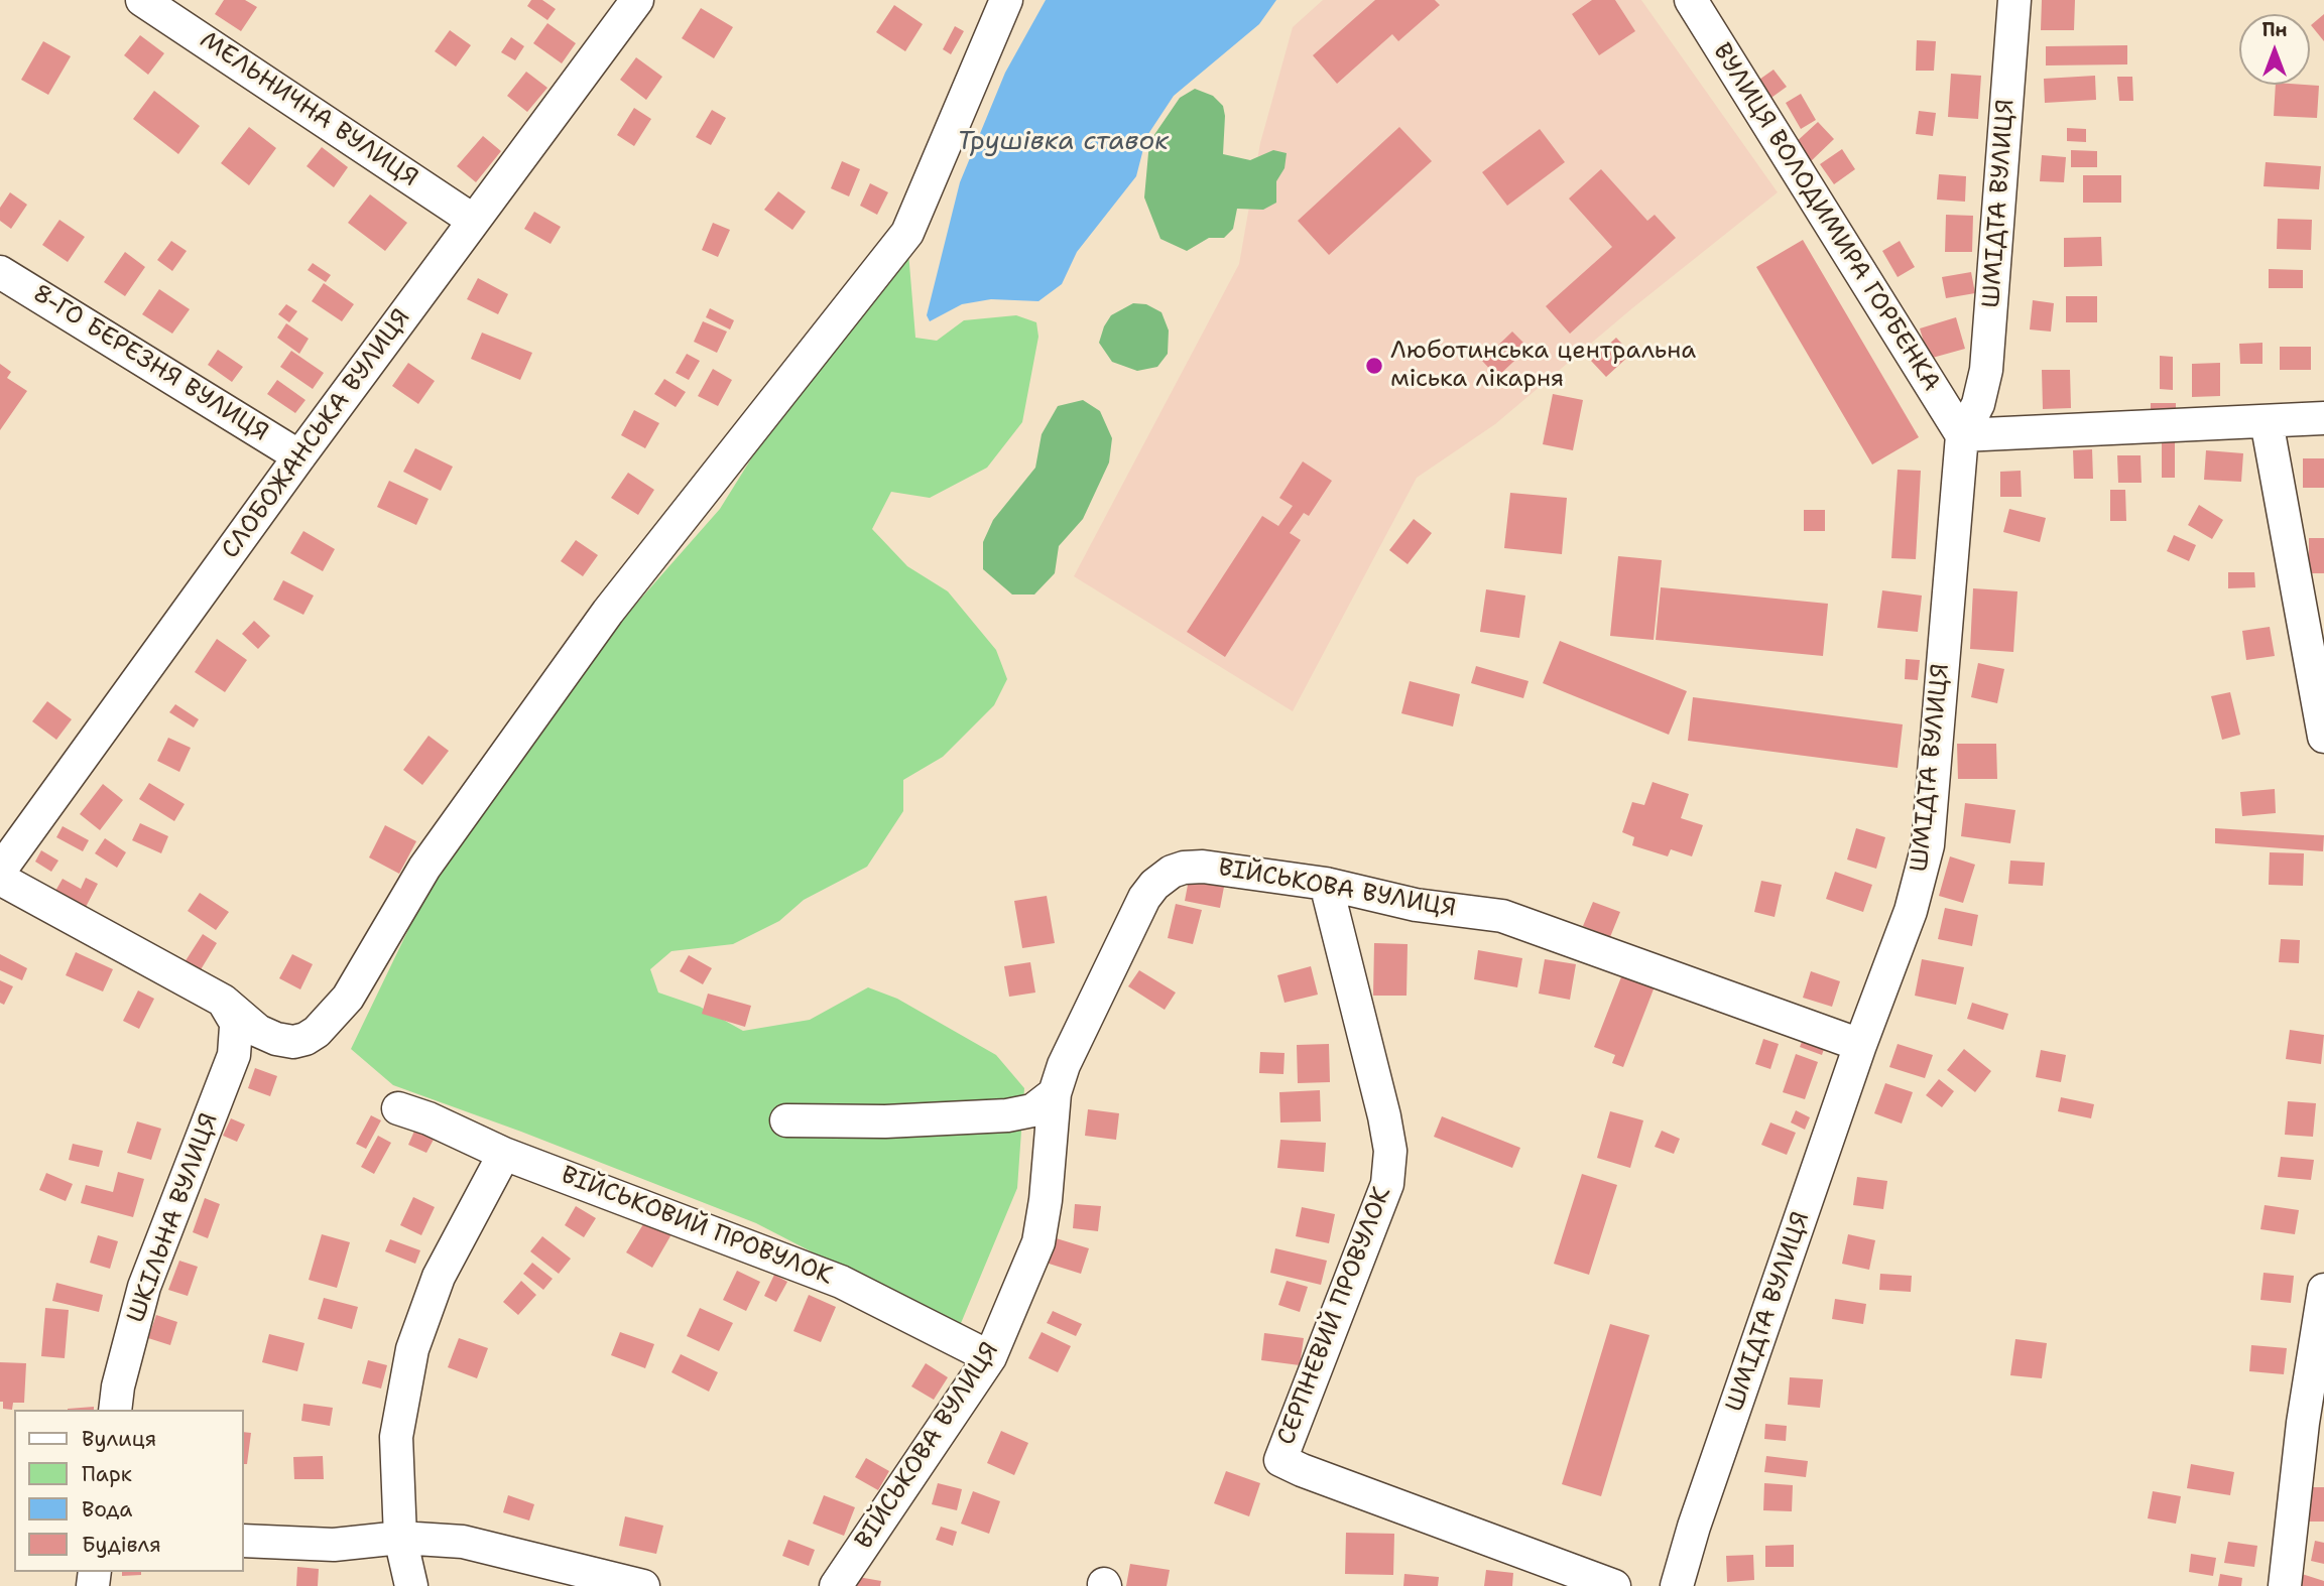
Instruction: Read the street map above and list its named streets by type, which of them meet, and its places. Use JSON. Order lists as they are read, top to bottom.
{
  "streets": {
    "street": [
      "МЕЛЬНИЧНА ВУЛИЦЯ",
      "ШМІДТА ВУЛИЦЯ",
      "ВУЛИЦЯ ВОЛОДИМИРА ГОРБЕНКА",
      "8-ГО БЕРЕЗНЯ ВУЛИЦЯ",
      "СЛОБОЖАНСЬКА ВУЛИЦЯ",
      "ВІЙСЬКОВА ВУЛИЦЯ",
      "ШКІЛЬНА ВУЛИЦЯ",
      "ВІЙСЬКОВИЙ ПРОВУЛОК",
      "СЕРПНЕВИЙ ПРОВУЛОК"
    ]
  },
  "crossings": [
    ["МЕЛЬНИЧНА ВУЛИЦЯ", "СЛОБОЖАНСЬКА ВУЛИЦЯ"],
    ["ШМІДТА ВУЛИЦЯ", "ВУЛИЦЯ ВОЛОДИМИРА ГОРБЕНКА"],
    ["ШМІДТА ВУЛИЦЯ", "ВІЙСЬКОВА ВУЛИЦЯ"],
    ["8-ГО БЕРЕЗНЯ ВУЛИЦЯ", "СЛОБОЖАНСЬКА ВУЛИЦЯ"],
    ["ВІЙСЬКОВА ВУЛИЦЯ", "ВІЙСЬКОВИЙ ПРОВУЛОК"],
    ["ВІЙСЬКОВА ВУЛИЦЯ", "СЕРПНЕВИЙ ПРОВУЛОК"]
  ],
  "water": ["Трушівка ставок"],
  "places": ["Люботинська центральна міська лікарня"],
  "legend": [
    "Вулиця",
    "Парк",
    "Вода",
    "Будівля"
  ],
  "north": "top"
}
